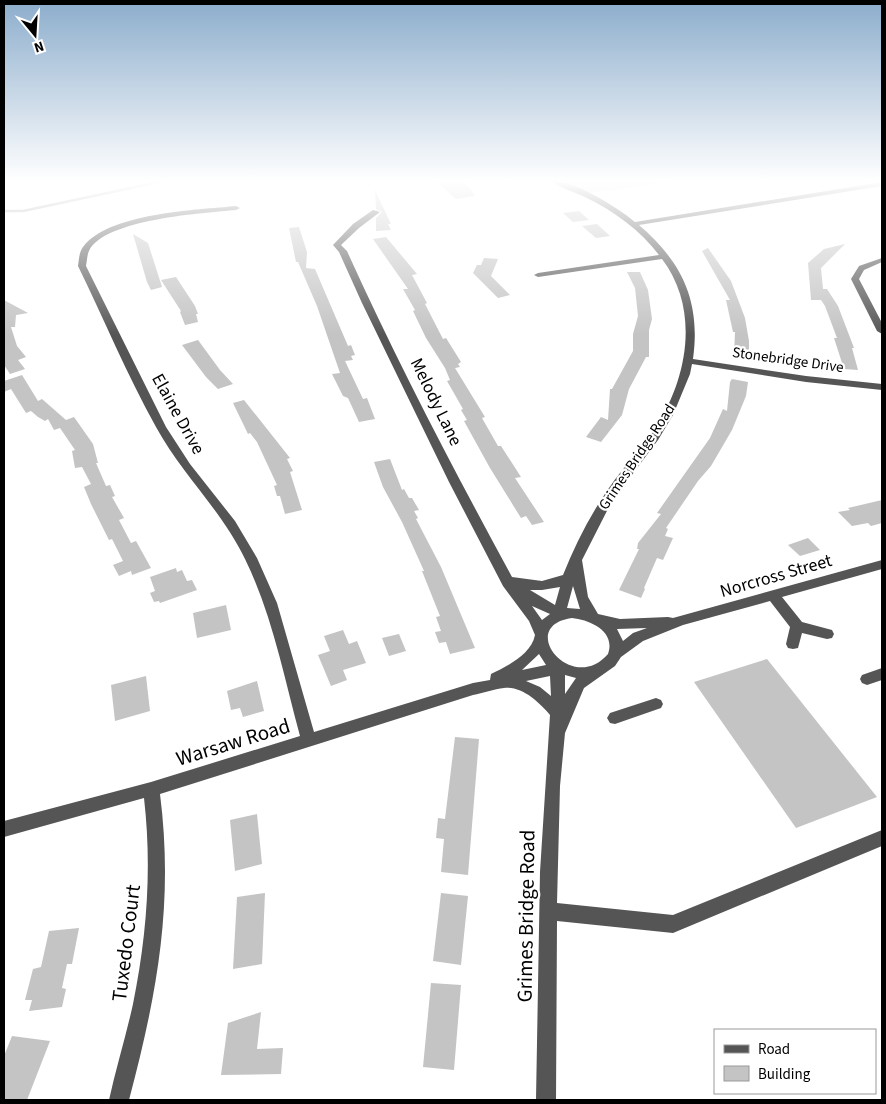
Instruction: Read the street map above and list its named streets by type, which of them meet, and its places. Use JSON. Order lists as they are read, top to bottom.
{
  "streets": {
    "street": [
      "Stonebridge Drive",
      "Melody Lane",
      "Elaine Drive",
      "Grimes Bridge Road",
      "Norcross Street",
      "Warsaw Road",
      "Tuxedo Court"
    ]
  },
  "crossings": [
    ["Stonebridge Drive", "Grimes Bridge Road"],
    ["Melody Lane", "Grimes Bridge Road"],
    ["Melody Lane", "Norcross Street"],
    ["Melody Lane", "Warsaw Road"],
    ["Elaine Drive", "Warsaw Road"],
    ["Grimes Bridge Road", "Norcross Street"],
    ["Grimes Bridge Road", "Warsaw Road"],
    ["Norcross Street", "Warsaw Road"],
    ["Warsaw Road", "Tuxedo Court"]
  ],
  "legend": ["Road", "Building"],
  "north": "bottom"
}
